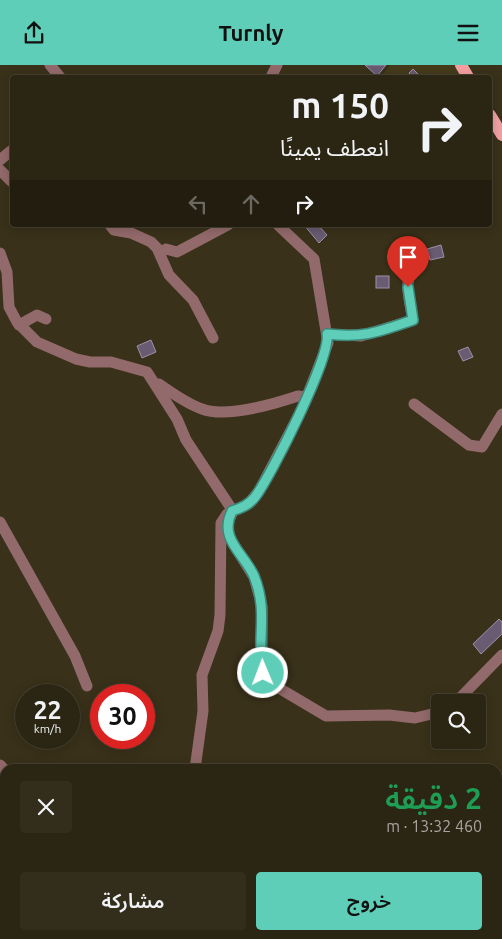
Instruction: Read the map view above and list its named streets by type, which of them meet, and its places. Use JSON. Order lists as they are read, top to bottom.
{
  "page": {
    "header": "Turnly",
    "turn": ["150 m", "انعطف يمينًا"],
    "speed": "22 km/h",
    "limit": "30",
    "heading": ["2 دقيقة", "460 m · 13:32"],
    "buttons": ["خروج", "مشاركة"]
  }
}
